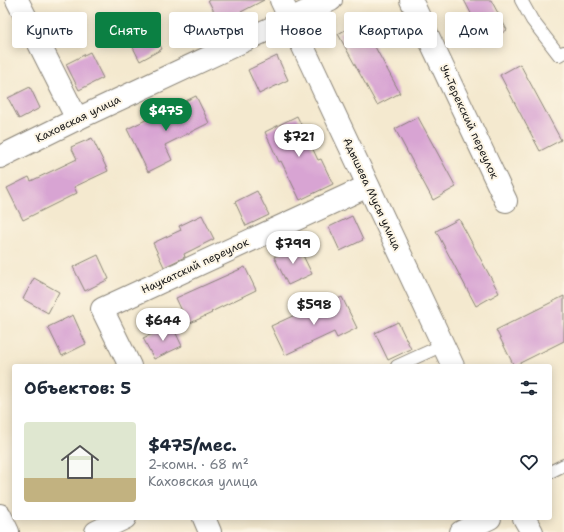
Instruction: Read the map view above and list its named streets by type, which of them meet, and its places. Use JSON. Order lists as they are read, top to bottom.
{
  "streets": {
    "street": [
      "Каховская улица",
      "Уч-Терекский переулок",
      "Адышева Мусы улица",
      "Наукатский переулок"
    ]
  },
  "crossings": [
    ["Каховская улица", "Адышева Мусы улица"],
    ["Адышева Мусы улица", "Наукатский переулок"]
  ],
  "page": {
    "chip": [
      "Купить",
      "Снять",
      "Фильтры",
      "Новое",
      "Квартира",
      "Дом"
    ],
    "price": [
      "$475",
      "$721",
      "$799",
      "$598",
      "$644"
    ],
    "heading": "Объектов: 5",
    "list": [
      {
        "name": "$475/мес.",
        "note": "2-комн. · 68 m² · Каховская улица"
      }
    ]
  }
}
